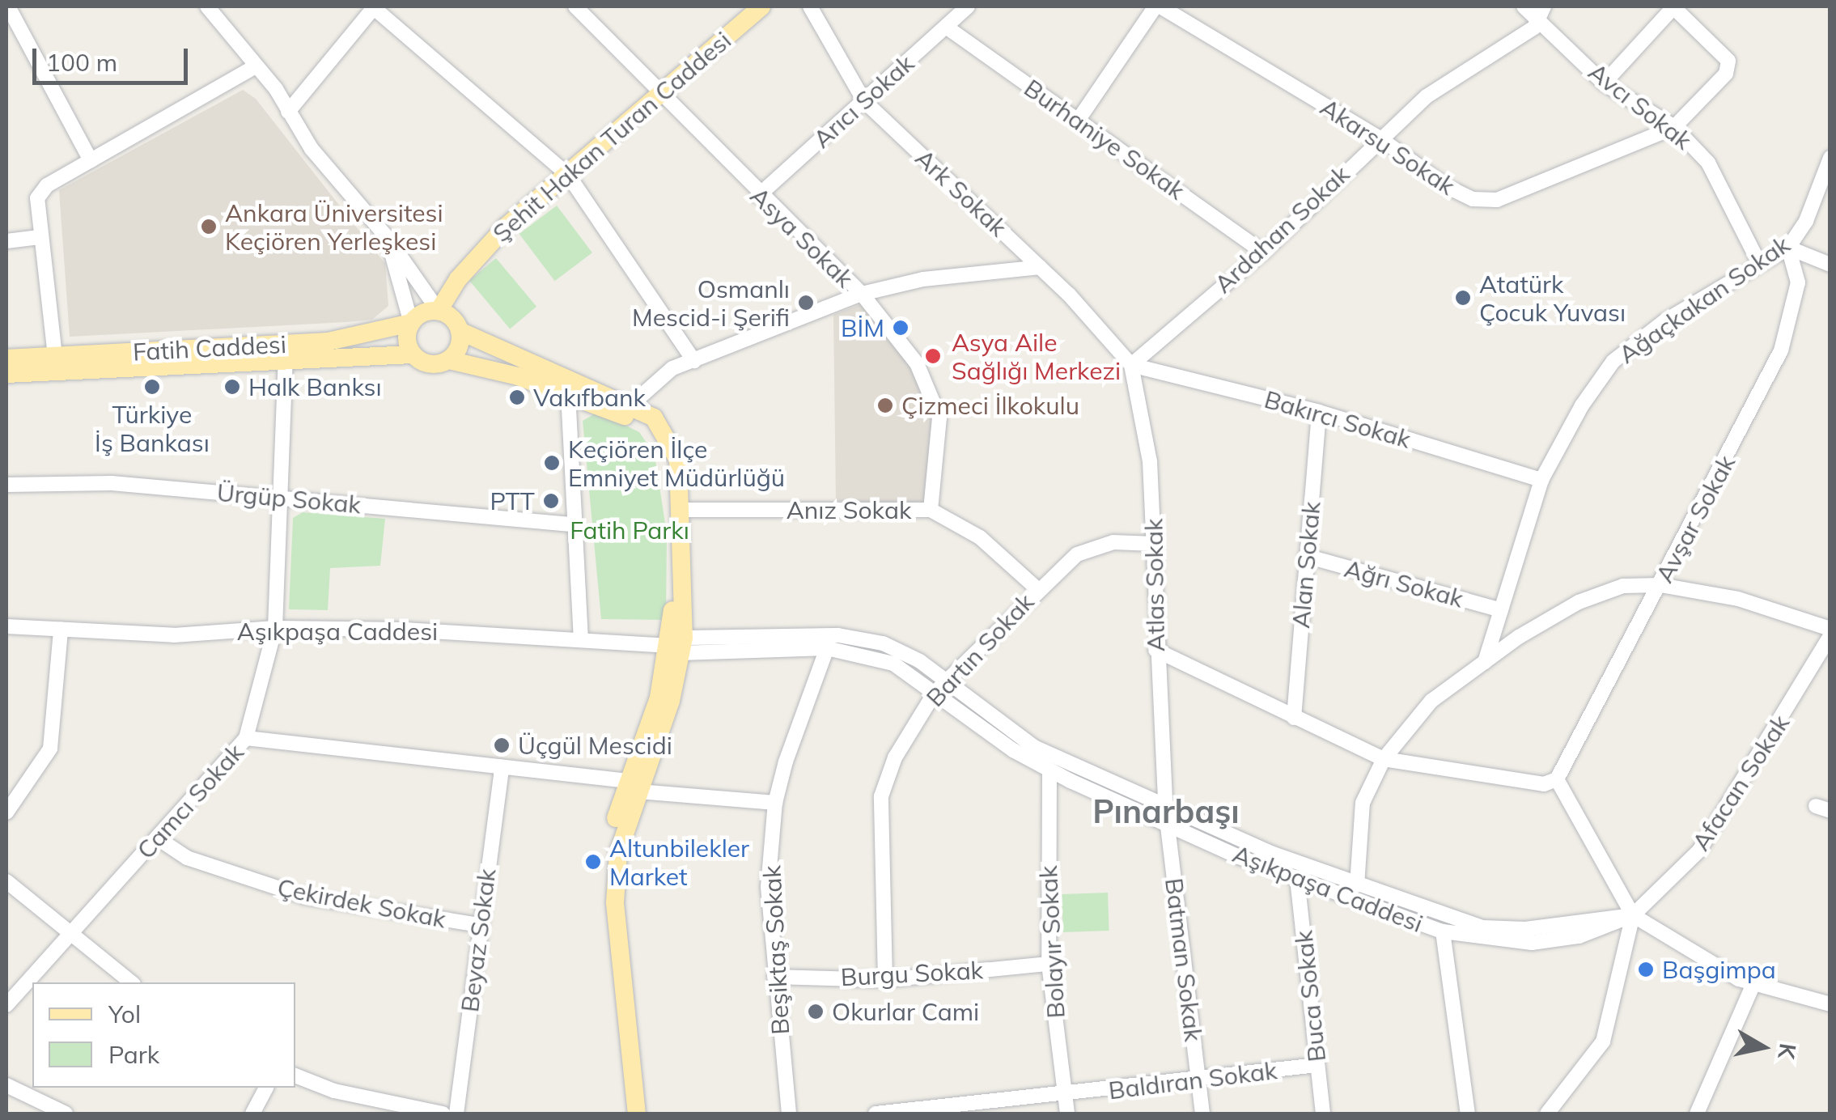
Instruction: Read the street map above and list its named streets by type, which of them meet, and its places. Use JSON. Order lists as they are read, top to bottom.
{
  "streets": {
    "main road": ["Şehit Hakan Turan Caddesi", "Fatih Caddesi"],
    "street": [
      "Arıcı Sokak",
      "Avcı Sokak",
      "Burhaniye Sokak",
      "Akarsu Sokak",
      "Ark Sokak",
      "Ardahan Sokak",
      "Asya Sokak",
      "Ağaçkakan Sokak",
      "Bakırcı Sokak",
      "Ürgüp Sokak",
      "Anız Sokak",
      "Avşar Sokak",
      "Alan Sokak",
      "Ağrı Sokak",
      "Atlas Sokak",
      "Aşıkpaşa Caddesi",
      "Bartın Sokak",
      "Afacan Sokak",
      "Camcı Sokak",
      "Çekirdek Sokak",
      "Beyaz Sokak",
      "Bolayır Sokak",
      "Beşiktaş Sokak",
      "Batman Sokak",
      "Burgu Sokak",
      "Buca Sokak",
      "Baldıran Sokak"
    ]
  },
  "crossings": [
    ["Arıcı Sokak", "Burhaniye Sokak"],
    ["Arıcı Sokak", "Ark Sokak"],
    ["Arıcı Sokak", "Asya Sokak"],
    ["Avcı Sokak", "Akarsu Sokak"],
    ["Avcı Sokak", "Ardahan Sokak"],
    ["Avcı Sokak", "Ağaçkakan Sokak"],
    ["Şehit Hakan Turan Caddesi", "Asya Sokak"],
    ["Şehit Hakan Turan Caddesi", "Fatih Caddesi"],
    ["Burhaniye Sokak", "Ardahan Sokak"],
    ["Akarsu Sokak", "Ardahan Sokak"],
    ["Ark Sokak", "Ardahan Sokak"],
    ["Ark Sokak", "Bakırcı Sokak"],
    ["Ark Sokak", "Atlas Sokak"],
    ["Ardahan Sokak", "Bakırcı Sokak"],
    ["Ardahan Sokak", "Atlas Sokak"],
    ["Asya Sokak", "Anız Sokak"],
    ["Ağaçkakan Sokak", "Bakırcı Sokak"],
    ["Ağaçkakan Sokak", "Avşar Sokak"],
    ["Ağaçkakan Sokak", "Ağrı Sokak"],
    ["Fatih Caddesi", "Camcı Sokak"],
    ["Bakırcı Sokak", "Alan Sokak"],
    ["Bakırcı Sokak", "Atlas Sokak"],
    ["Ürgüp Sokak", "Camcı Sokak"],
    ["Anız Sokak", "Bartın Sokak"],
    ["Alan Sokak", "Ağrı Sokak"],
    ["Atlas Sokak", "Aşıkpaşa Caddesi"],
    ["Atlas Sokak", "Bartın Sokak"],
    ["Atlas Sokak", "Batman Sokak"],
    ["Aşıkpaşa Caddesi", "Bartın Sokak"],
    ["Aşıkpaşa Caddesi", "Afacan Sokak"],
    ["Aşıkpaşa Caddesi", "Camcı Sokak"],
    ["Aşıkpaşa Caddesi", "Bolayır Sokak"],
    ["Aşıkpaşa Caddesi", "Beşiktaş Sokak"],
    ["Aşıkpaşa Caddesi", "Batman Sokak"],
    ["Aşıkpaşa Caddesi", "Buca Sokak"],
    ["Bartın Sokak", "Burgu Sokak"],
    ["Camcı Sokak", "Çekirdek Sokak"],
    ["Çekirdek Sokak", "Beyaz Sokak"],
    ["Bolayır Sokak", "Burgu Sokak"],
    ["Bolayır Sokak", "Baldıran Sokak"],
    ["Beşiktaş Sokak", "Burgu Sokak"],
    ["Batman Sokak", "Baldıran Sokak"],
    ["Buca Sokak", "Baldıran Sokak"]
  ],
  "districts": ["Pınarbaşı"],
  "parks": ["Fatih Parkı"],
  "places": [
    "Ankara Üniversitesi Keçiören Yerleşkesi",
    "Atatürk Çocuk Yuvası",
    "Osmanlı Mescid-i Şerifi",
    "BİM",
    "Asya Aile Sağlığı Merkezi",
    "Türkiye İş Bankası",
    "Halk Banksı",
    "Vakıfbank",
    "Çizmeci İlkokulu",
    "Keçiören İlçe Emniyet Müdürlüğü",
    "PTT",
    "Üçgül Mescidi",
    "Altunbilekler Market",
    "Başgimpa",
    "Okurlar Cami"
  ],
  "legend": ["Yol", "Park"],
  "scale_bar": "100 m",
  "north": "right"
}
